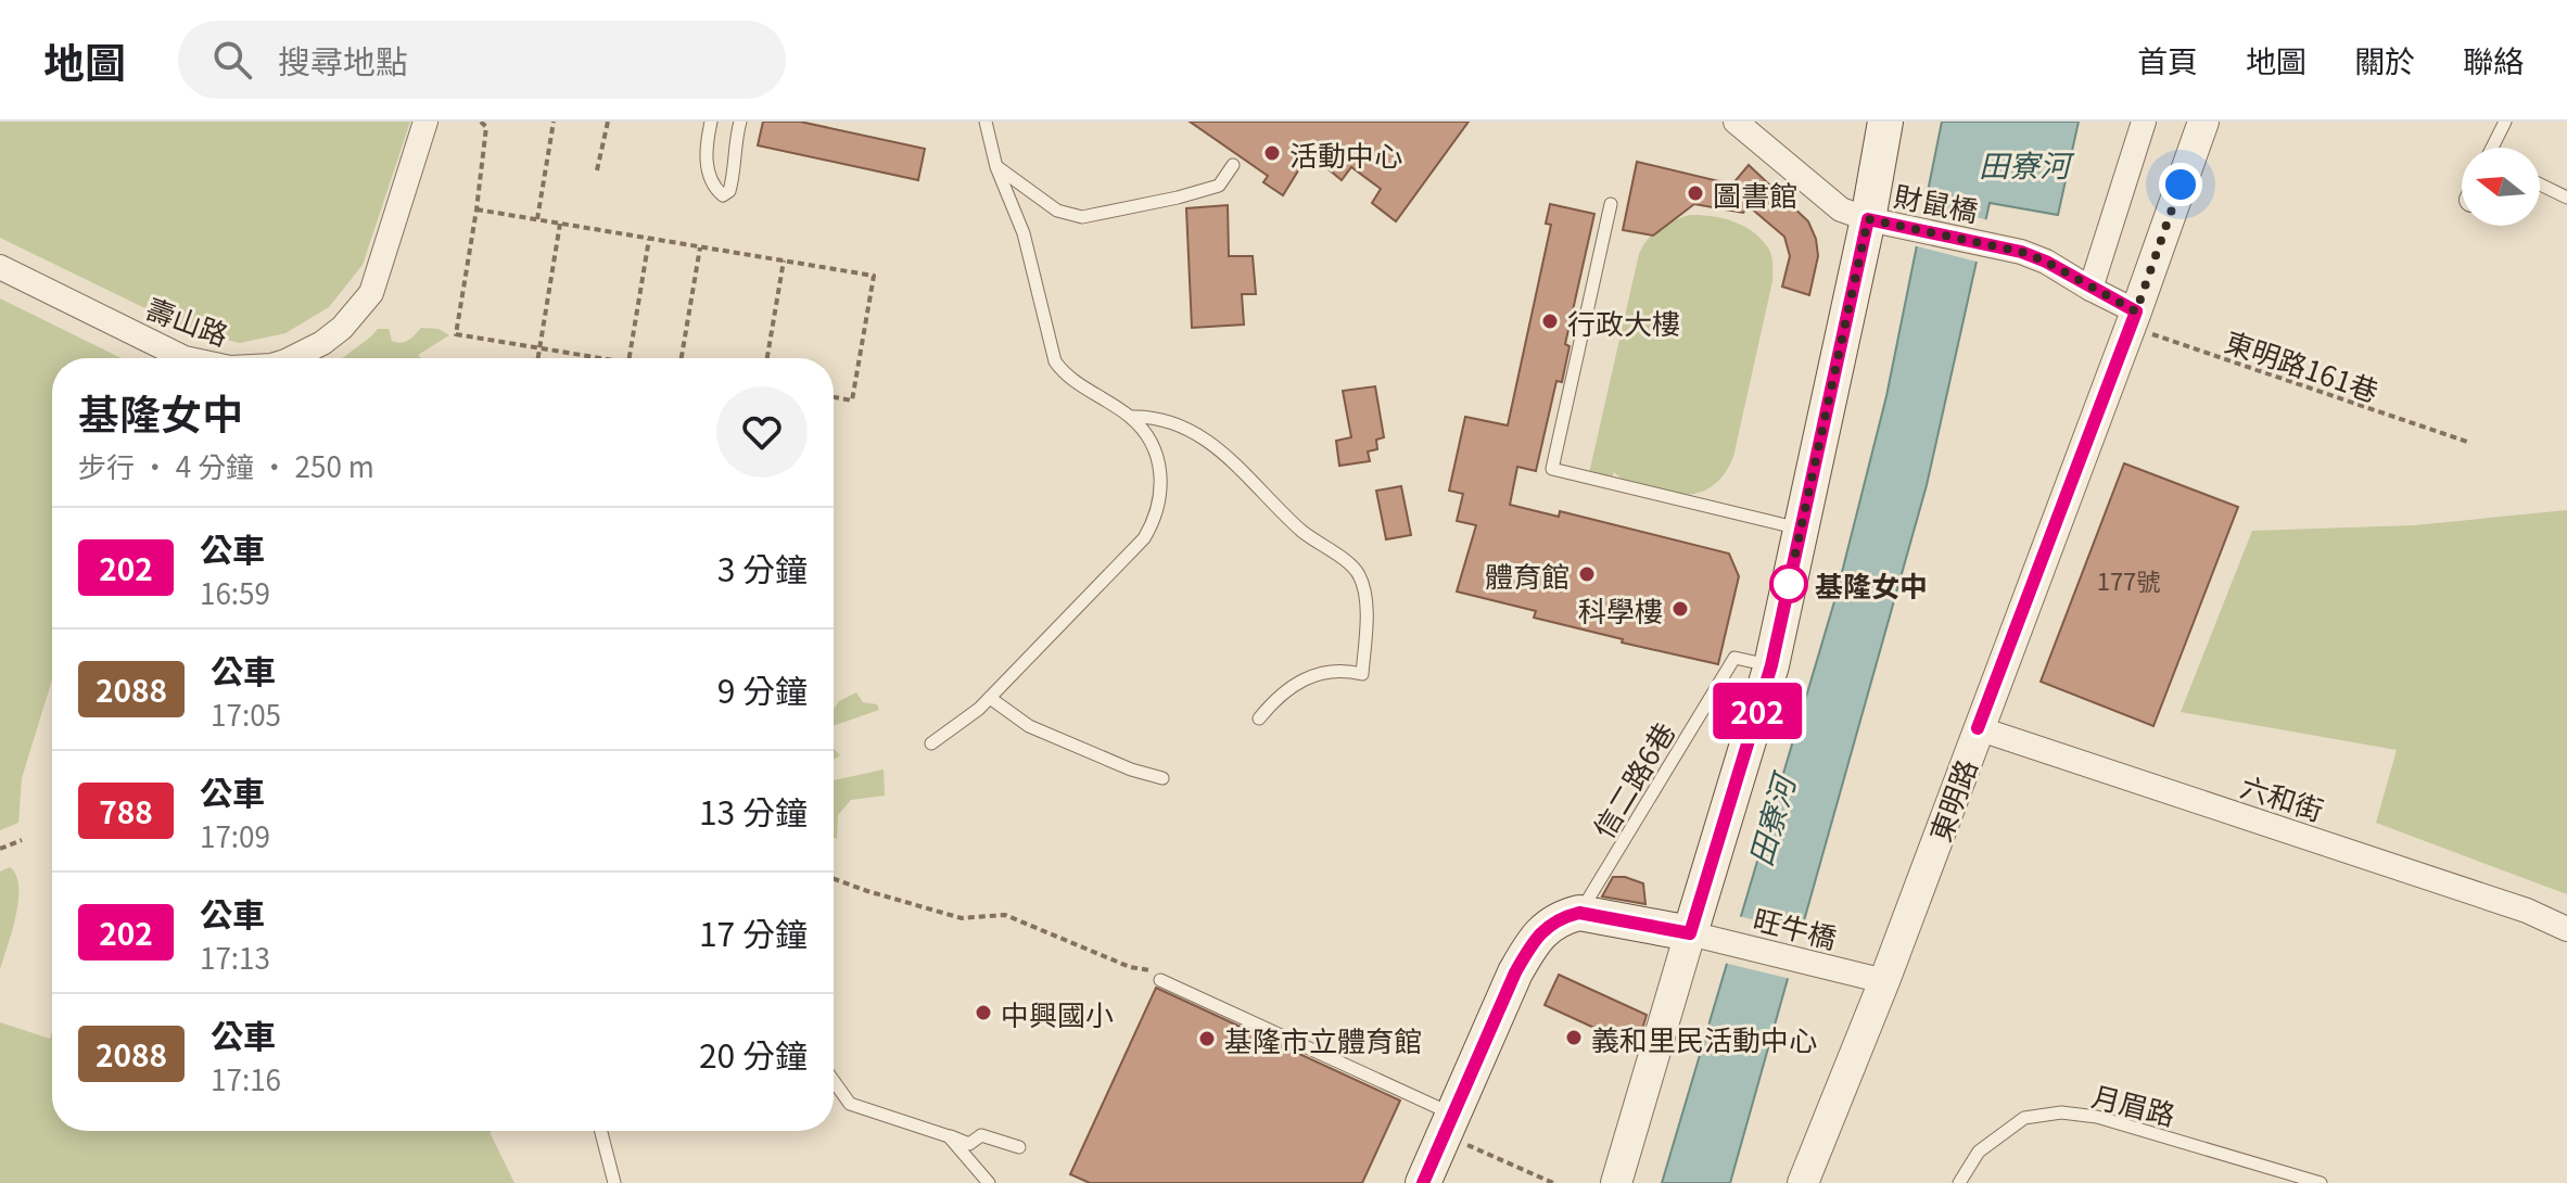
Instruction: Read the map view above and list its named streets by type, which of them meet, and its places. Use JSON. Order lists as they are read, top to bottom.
{
  "streets": {
    "street": [
      "財鼠橋",
      "壽山路",
      "六和街",
      "東明路",
      "旺牛橋"
    ],
    "lane": ["信二路6巷", "月眉路"],
    "path": ["東明路161巷"]
  },
  "crossings": [
    ["財鼠橋", "東明路161巷"],
    ["財鼠橋", "東明路"],
    ["東明路161巷", "東明路"],
    ["六和街", "東明路"],
    ["東明路", "旺牛橋"]
  ],
  "water": ["田寮河"],
  "places": [
    "活動中心",
    "圖書館",
    "行政大樓",
    "體育館",
    "基隆女中",
    "科學樓",
    "中興國小",
    "義和里民活動中心",
    "基隆市立體育館"
  ],
  "lines": ["bus line 202"],
  "house_numbers": ["177號"],
  "north": "left",
  "page": {
    "header": "地圖",
    "search": "搜尋地點",
    "nav": [
      "首頁",
      "地圖",
      "關於",
      "聯絡"
    ],
    "on_map": "202",
    "heading": ["基隆女中", "步行 · 4 分鐘 · 250 m"],
    "list": [
      {
        "mark": "202",
        "name": "公車",
        "note": "16:59",
        "value": "3 分鐘"
      },
      {
        "mark": "2088",
        "name": "公車",
        "note": "17:05",
        "value": "9 分鐘"
      },
      {
        "mark": "788",
        "name": "公車",
        "note": "17:09",
        "value": "13 分鐘"
      },
      {
        "mark": "202",
        "name": "公車",
        "note": "17:13",
        "value": "17 分鐘"
      },
      {
        "mark": "2088",
        "name": "公車",
        "note": "17:16",
        "value": "20 分鐘"
      }
    ]
  }
}
